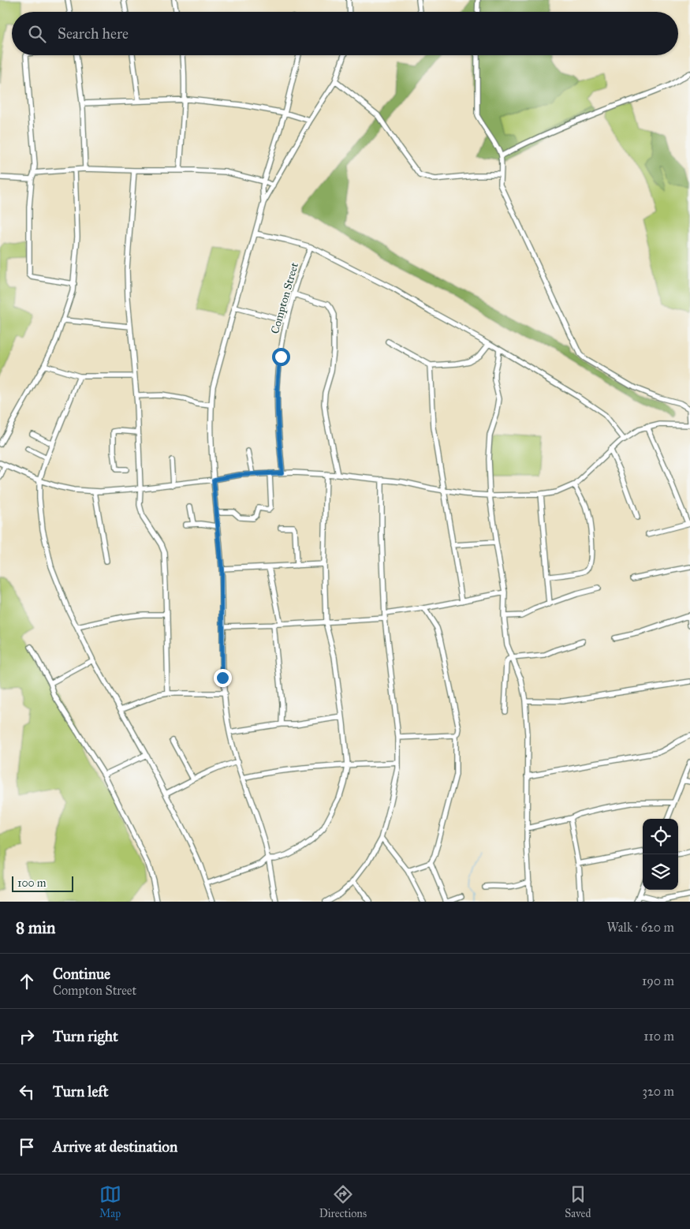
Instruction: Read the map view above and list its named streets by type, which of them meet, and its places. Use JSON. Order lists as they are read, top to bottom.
{
  "streets": {
    "street": ["Compton Street"]
  },
  "scale_bar": "100 m",
  "page": {
    "search": "Search here",
    "scale": "100 m",
    "heading": ["8 min", "Walk · 620 m"],
    "list": [
      ["Continue", "Compton Street", "190 m"],
      ["Turn right", "110 m"],
      ["Turn left", "320 m"],
      "Arrive at destination"
    ],
    "nav": ["Map", "Directions", "Saved"]
  }
}
